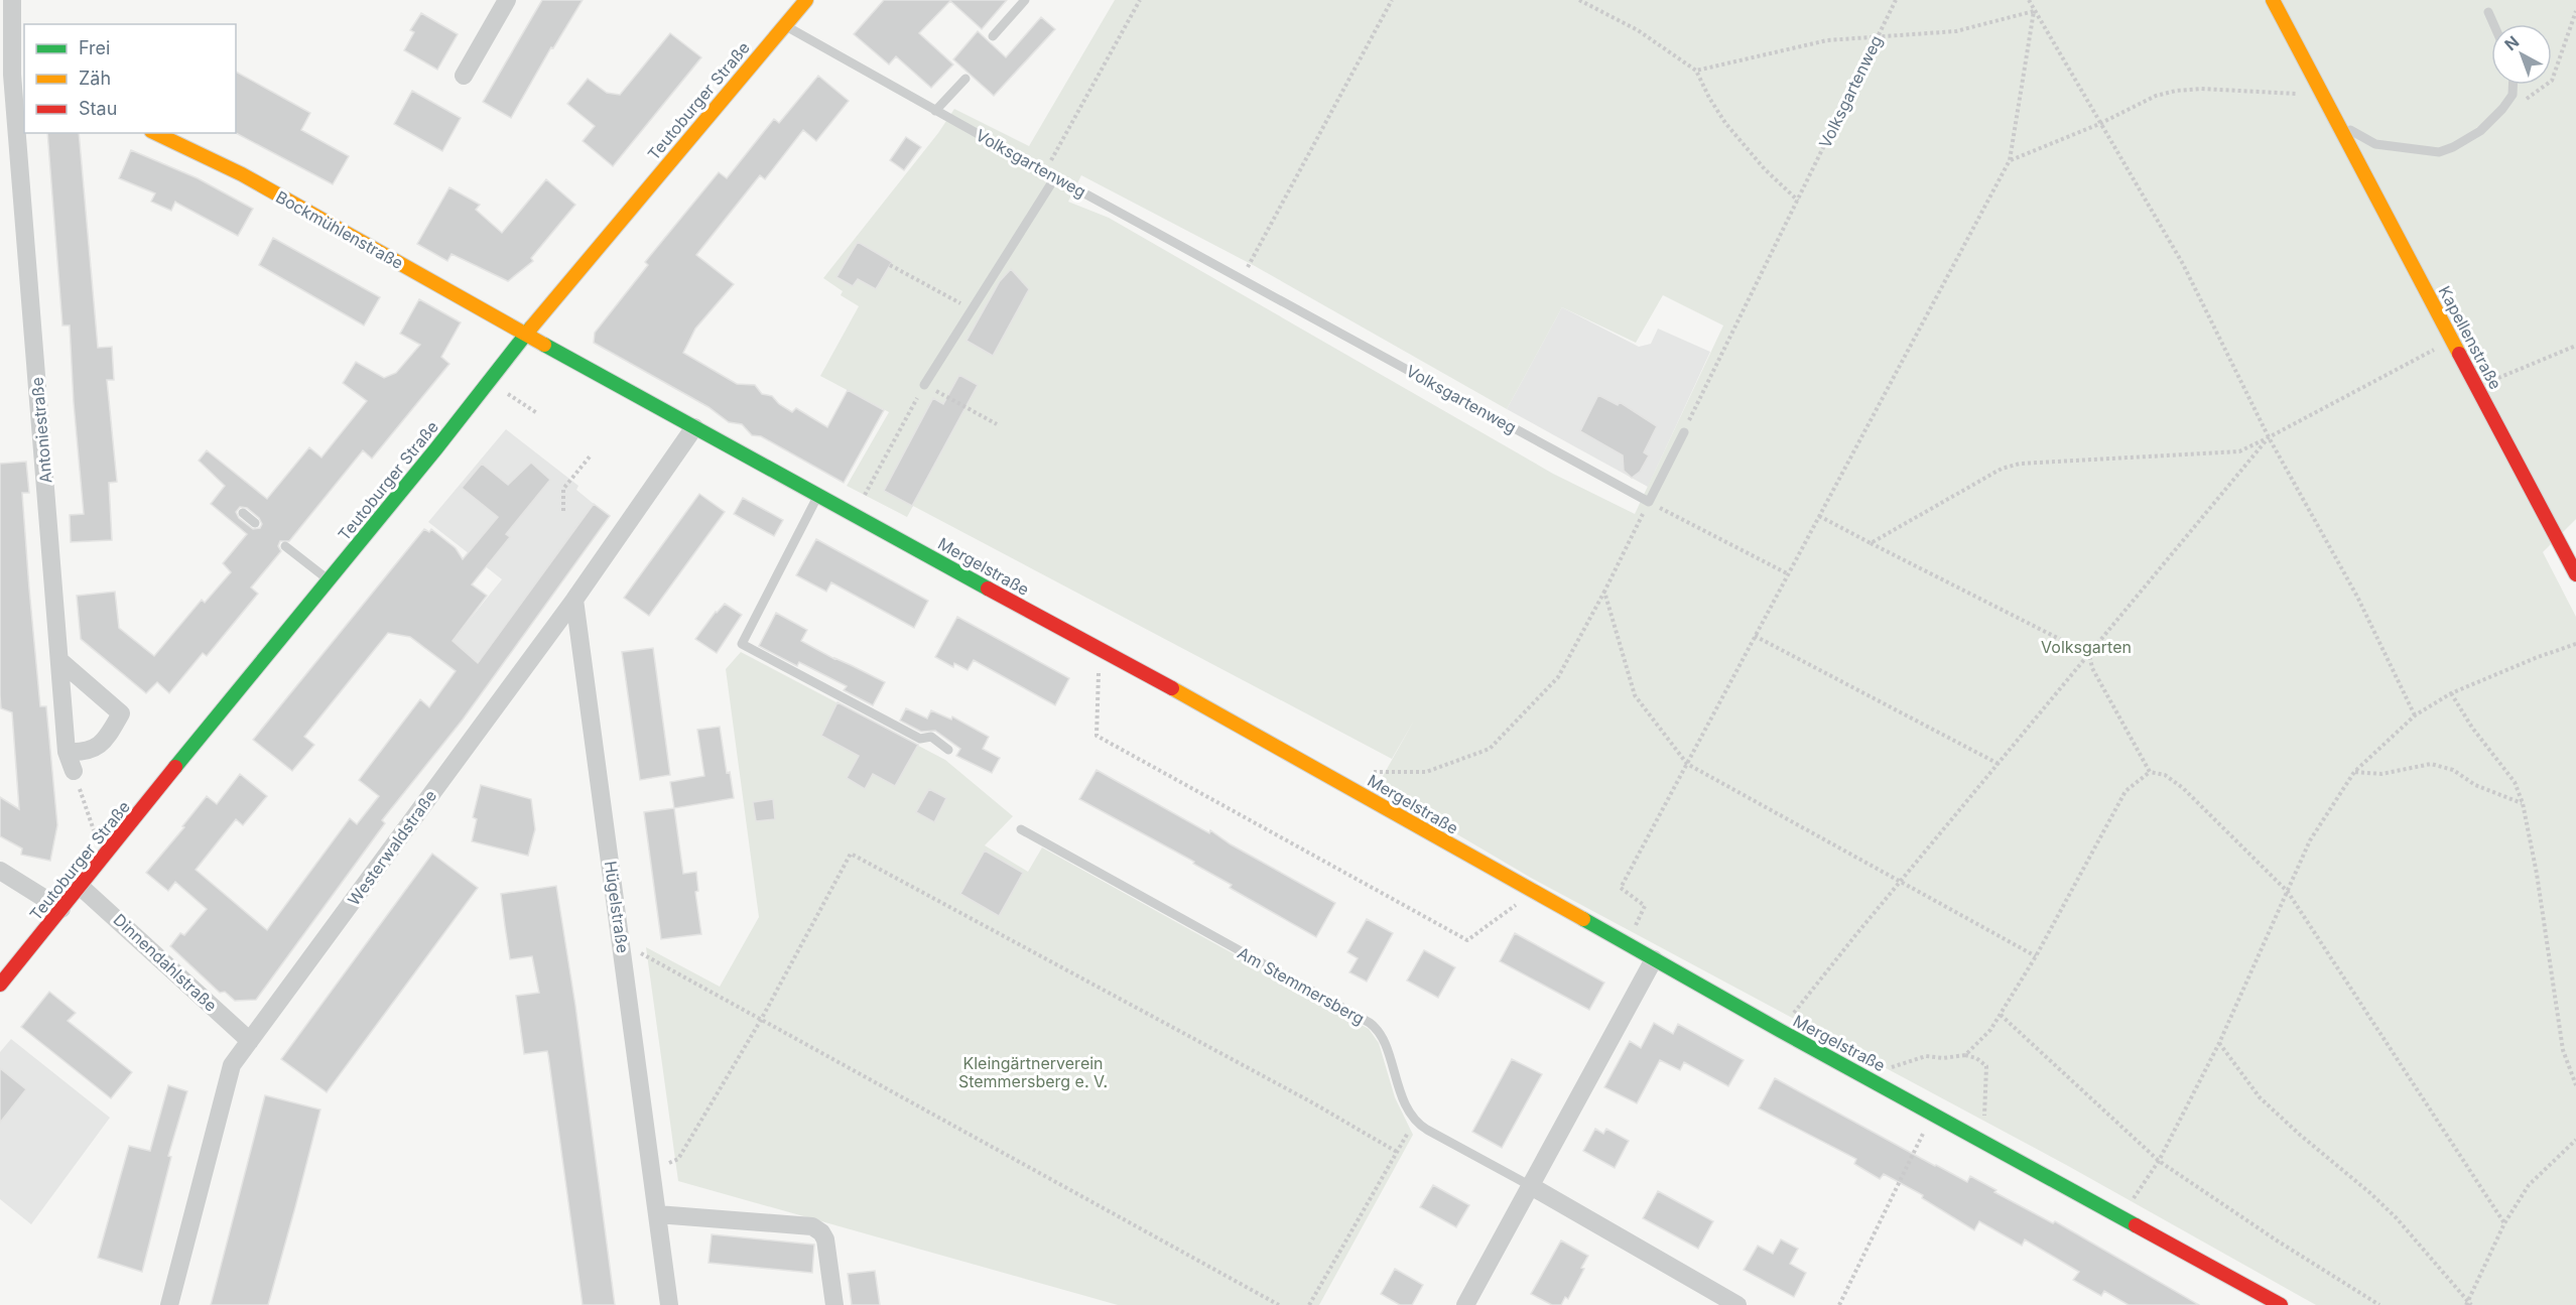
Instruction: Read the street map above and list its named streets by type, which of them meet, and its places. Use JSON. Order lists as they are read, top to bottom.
{
  "streets": {
    "street": [
      "Teutoburger Straße",
      "Bockmühlenstraße",
      "Kapellenstraße",
      "Antoniestraße",
      "Mergelstraße",
      "Westerwaldstraße",
      "Hügelstraße",
      "Dinnendahlstraße",
      "Am Stemmersberg"
    ],
    "lane": ["Volksgartenweg"]
  },
  "crossings": [
    ["Volksgartenweg", "Teutoburger Straße"],
    ["Teutoburger Straße", "Bockmühlenstraße"],
    ["Teutoburger Straße", "Mergelstraße"],
    ["Teutoburger Straße", "Dinnendahlstraße"],
    ["Bockmühlenstraße", "Mergelstraße"],
    ["Mergelstraße", "Westerwaldstraße"],
    ["Westerwaldstraße", "Hügelstraße"],
    ["Westerwaldstraße", "Dinnendahlstraße"]
  ],
  "parks": ["Volksgarten", "Kleingärtnerverein Stemmersberg e. V."],
  "legend": ["Frei", "Zäh", "Stau"],
  "north": "top left"
}
